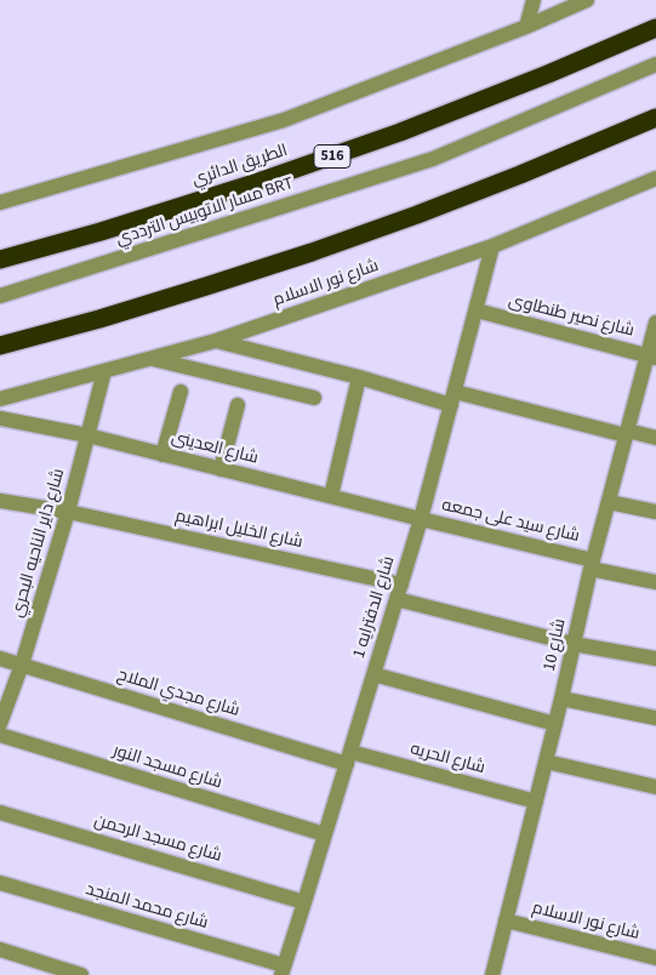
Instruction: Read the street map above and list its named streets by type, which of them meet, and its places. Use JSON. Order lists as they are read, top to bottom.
{
  "streets": {
    "highway": ["516", "الطريق الدائري"],
    "street": [
      "مسار الاتوبيس الترددي BRT",
      "شارع نور الاسلام",
      "شارع نصير طنطاوى",
      "شارع العدينى",
      "شارع سيد على جمعه",
      "شارع الخليل ابراهيم",
      "شارع داير الناحيه البحري",
      "شارع الدفترايه 1",
      "شارع 10",
      "شارع مجدي الملاح",
      "شارع الحريه",
      "شارع مسجد النور",
      "شارع مسجد الرحمن",
      "شارع محمد المنجد"
    ]
  },
  "crossings": [
    ["شارع نور الاسلام", "شارع داير الناحيه البحري"],
    ["شارع نور الاسلام", "شارع الدفترايه 1"],
    ["شارع نور الاسلام", "شارع 10"],
    ["شارع نصير طنطاوى", "شارع الدفترايه 1"],
    ["شارع نصير طنطاوى", "شارع 10"],
    ["شارع العدينى", "شارع سيد على جمعه"],
    ["شارع العدينى", "شارع داير الناحيه البحري"],
    ["شارع العدينى", "شارع الدفترايه 1"],
    ["شارع سيد على جمعه", "شارع الدفترايه 1"],
    ["شارع سيد على جمعه", "شارع 10"],
    ["شارع الخليل ابراهيم", "شارع داير الناحيه البحري"],
    ["شارع الخليل ابراهيم", "شارع الدفترايه 1"],
    ["شارع الخليل ابراهيم", "شارع 10"],
    ["شارع داير الناحيه البحري", "شارع مجدي الملاح"],
    ["شارع الدفترايه 1", "شارع مجدي الملاح"],
    ["شارع الدفترايه 1", "شارع الحريه"],
    ["شارع الدفترايه 1", "شارع مسجد النور"],
    ["شارع الدفترايه 1", "شارع مسجد الرحمن"],
    ["شارع الدفترايه 1", "شارع محمد المنجد"],
    ["شارع 10", "شارع الحريه"],
    ["شارع مجدي الملاح", "شارع الحريه"]
  ]
}
